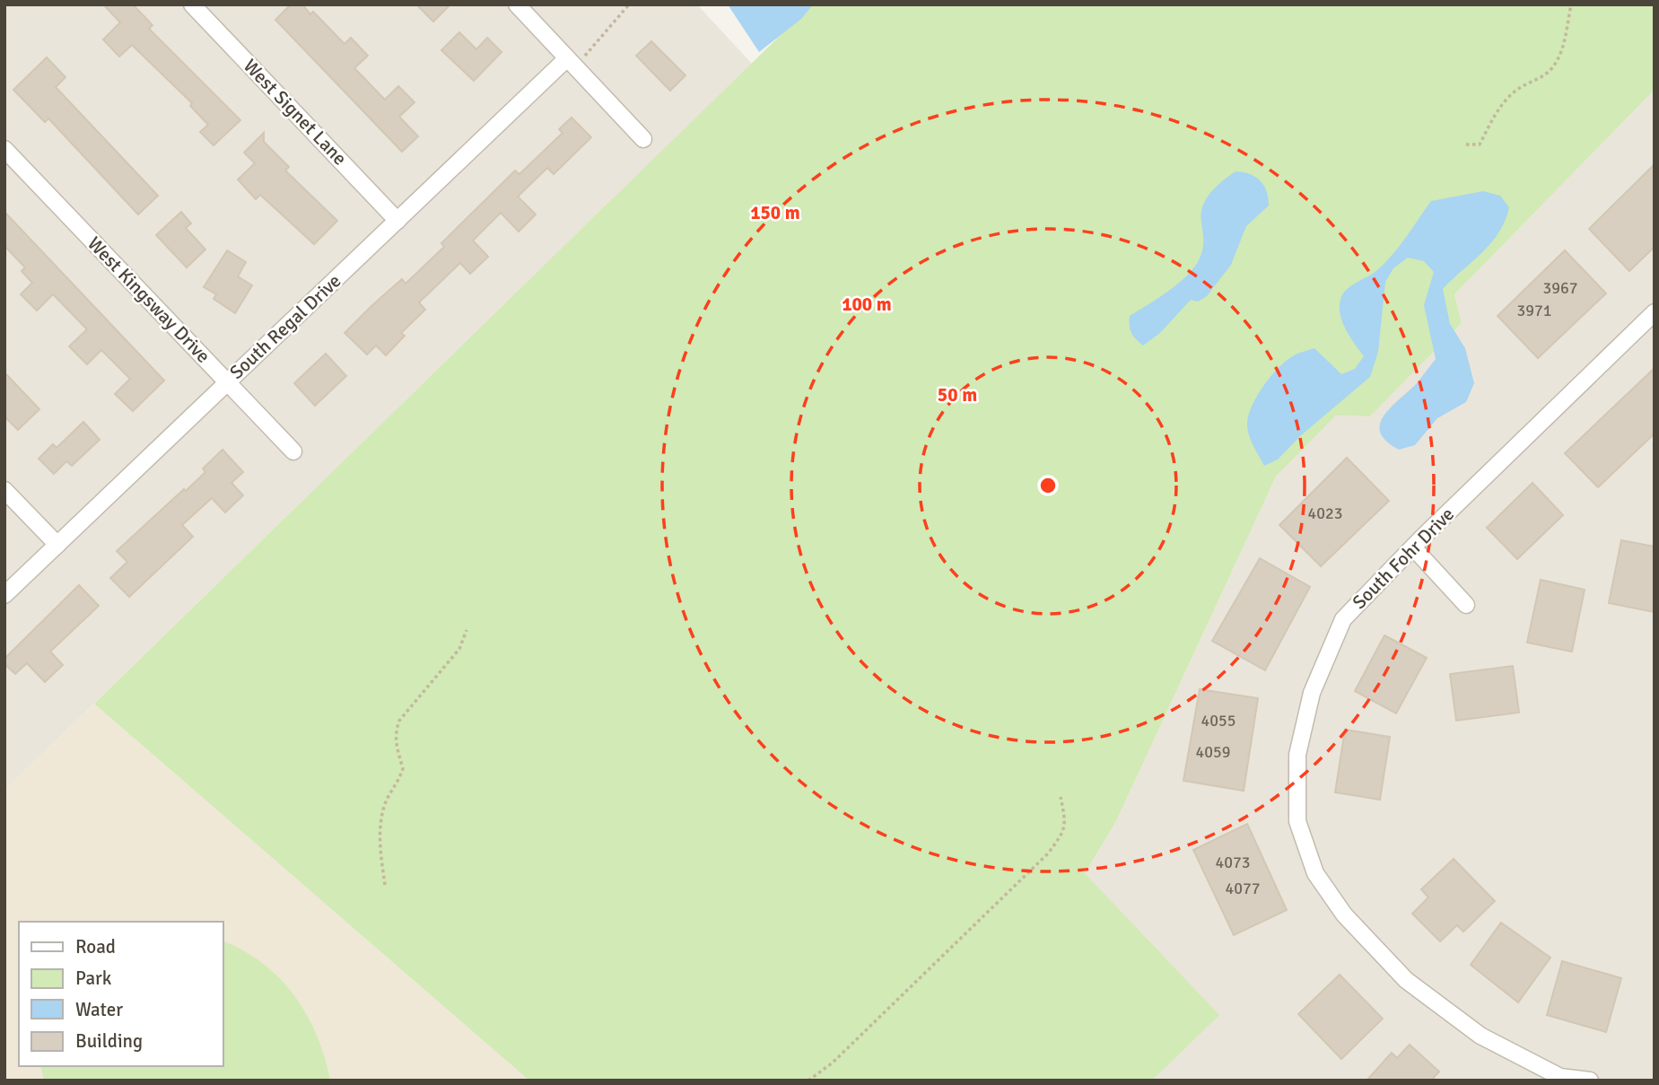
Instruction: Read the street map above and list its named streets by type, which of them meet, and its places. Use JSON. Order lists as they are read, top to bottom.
{
  "streets": {
    "street": [
      "West Signet Lane",
      "West Kingsway Drive",
      "South Regal Drive",
      "South Fohr Drive"
    ]
  },
  "crossings": [
    ["West Signet Lane", "South Regal Drive"],
    ["West Kingsway Drive", "South Regal Drive"]
  ],
  "house_numbers": [
    "3967",
    "3971",
    "4023",
    "4055",
    "4059",
    "4073",
    "4077"
  ],
  "legend": [
    "Road",
    "Park",
    "Water",
    "Building"
  ],
  "rings": ["150 m", "100 m", "50 m"]
}
